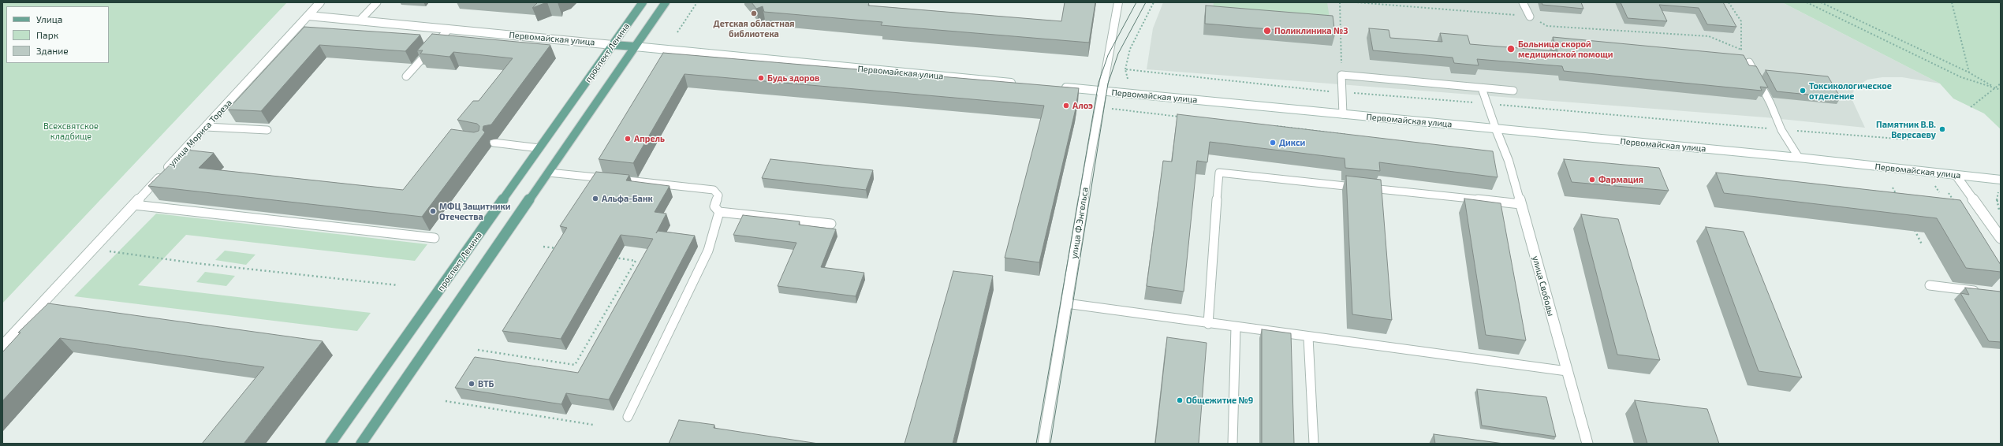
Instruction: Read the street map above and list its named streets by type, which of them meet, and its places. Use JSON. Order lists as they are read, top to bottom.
{
  "streets": {
    "main road": ["Первомайская улица", "проспект Ленина"],
    "street": ["улица Мориса Тореза", "улица Ф.Энгельса", "улица Свободы"]
  },
  "crossings": [
    ["Первомайская улица", "проспект Ленина"],
    ["Первомайская улица", "улица Мориса Тореза"],
    ["Первомайская улица", "улица Ф.Энгельса"],
    ["Первомайская улица", "улица Свободы"]
  ],
  "parks": ["Всехсвятское кладбище"],
  "places": [
    "Детская областная библиотека",
    "Поликлиника №3",
    "Больница скорой медицинской помощи",
    "Будь здоров",
    "Токсикологическое отделение",
    "Алоэ",
    "Памятник В.В. Вересаеву",
    "Апрель",
    "Дикси",
    "Фармация",
    "Альфа-Банк",
    "МФЦ Защитники Отечества",
    "ВТБ",
    "Общежитие №9"
  ],
  "legend": ["Улица", "Парк", "Здание"]
}
